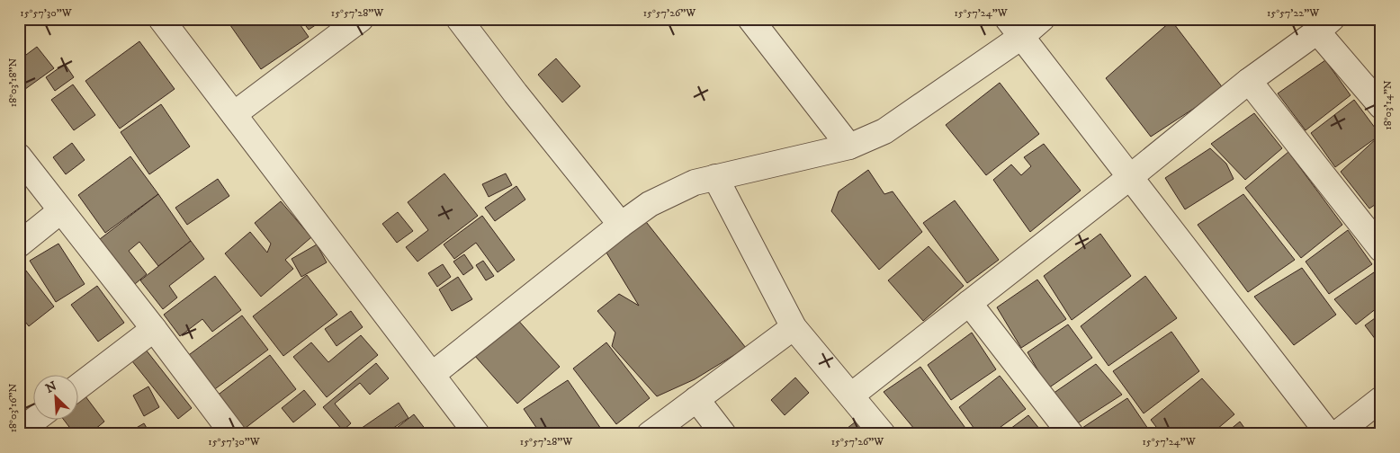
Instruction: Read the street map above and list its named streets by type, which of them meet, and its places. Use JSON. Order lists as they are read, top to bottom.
{
  "north": "top left",
  "coordinates": [
    "15°57'30\"W",
    "15°57'28\"W",
    "15°57'26\"W",
    "15°57'24\"W",
    "15°57'22\"W",
    "18°03'18\"N",
    "18°03'14\"N",
    "18°03'16\"N"
  ]
}
